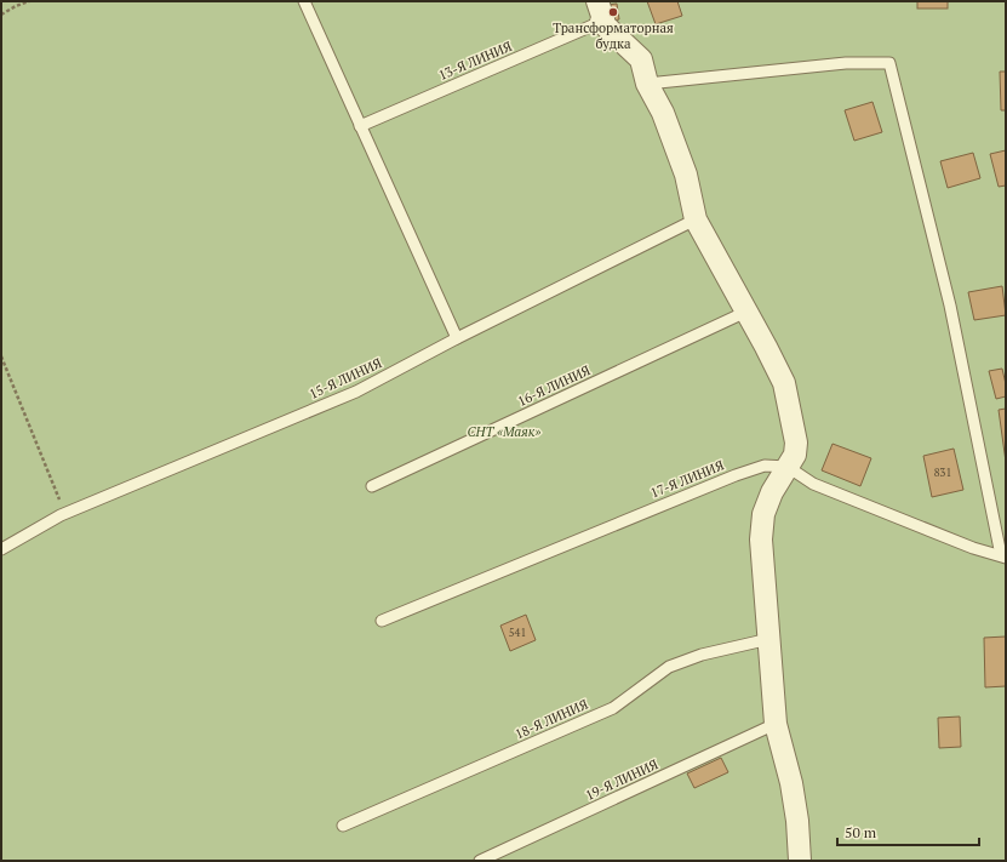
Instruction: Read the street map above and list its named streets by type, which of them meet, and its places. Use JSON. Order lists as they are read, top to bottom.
{
  "streets": {
    "lane": [
      "13-Я ЛИНИЯ",
      "15-Я ЛИНИЯ",
      "16-Я ЛИНИЯ",
      "17-Я ЛИНИЯ",
      "18-Я ЛИНИЯ",
      "19-Я ЛИНИЯ"
    ]
  },
  "parks": ["СНТ «Маяк»"],
  "places": ["Трансформаторная будка"],
  "house_numbers": ["831", "541"],
  "scale_bar": "50 m"
}
